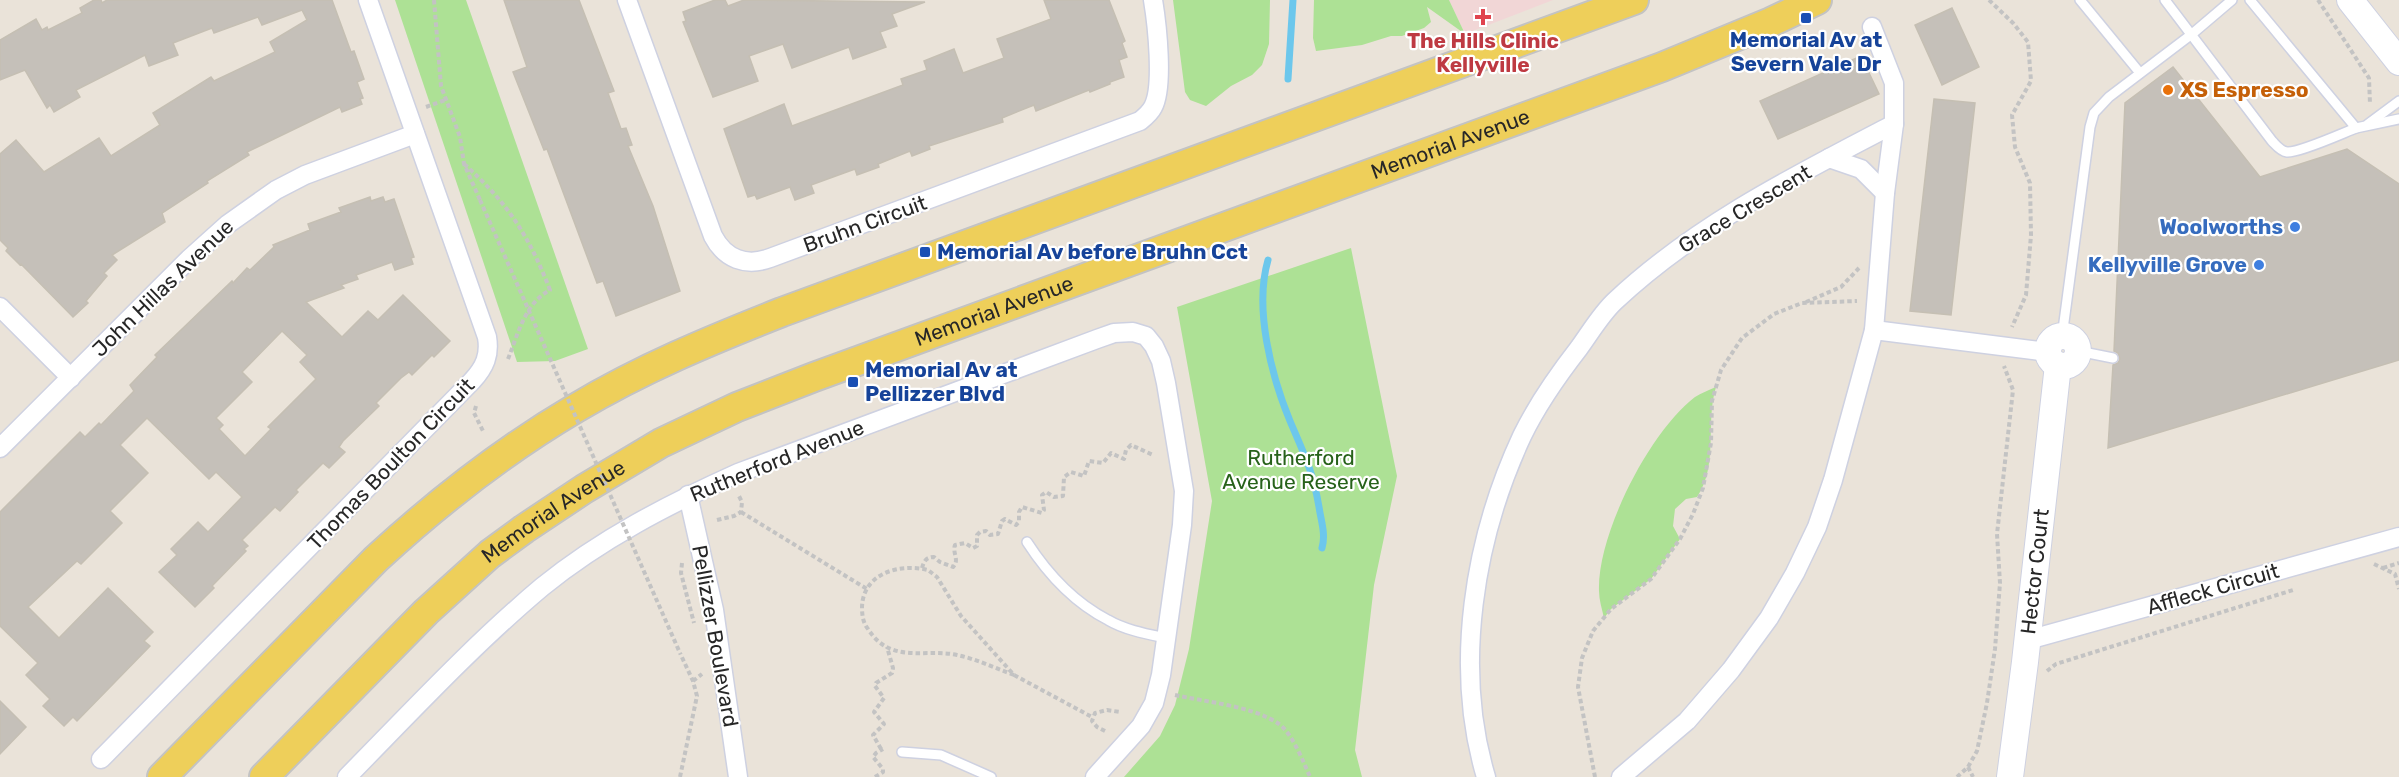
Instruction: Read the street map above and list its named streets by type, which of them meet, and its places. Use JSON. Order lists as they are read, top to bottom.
{
  "streets": {
    "main road": ["Memorial Avenue"],
    "street": [
      "Grace Crescent",
      "Bruhn Circuit",
      "John Hillas Avenue",
      "Rutherford Avenue",
      "Thomas Boulton Circuit",
      "Hector Court",
      "Affleck Circuit",
      "Pellizzer Boulevard"
    ]
  },
  "crossings": [
    ["John Hillas Avenue", "Thomas Boulton Circuit"],
    ["Rutherford Avenue", "Pellizzer Boulevard"],
    ["Hector Court", "Affleck Circuit"]
  ],
  "parks": ["Rutherford Avenue Reserve"],
  "places": {
    "health": ["The Hills Clinic Kellyville"],
    "transit": ["Memorial Av at Severn Vale Dr", "Memorial Av before Bruhn Cct", "Memorial Av at Pellizzer Blvd"],
    "other": ["XS Espresso", "Woolworths", "Kellyville Grove"]
  }
}
